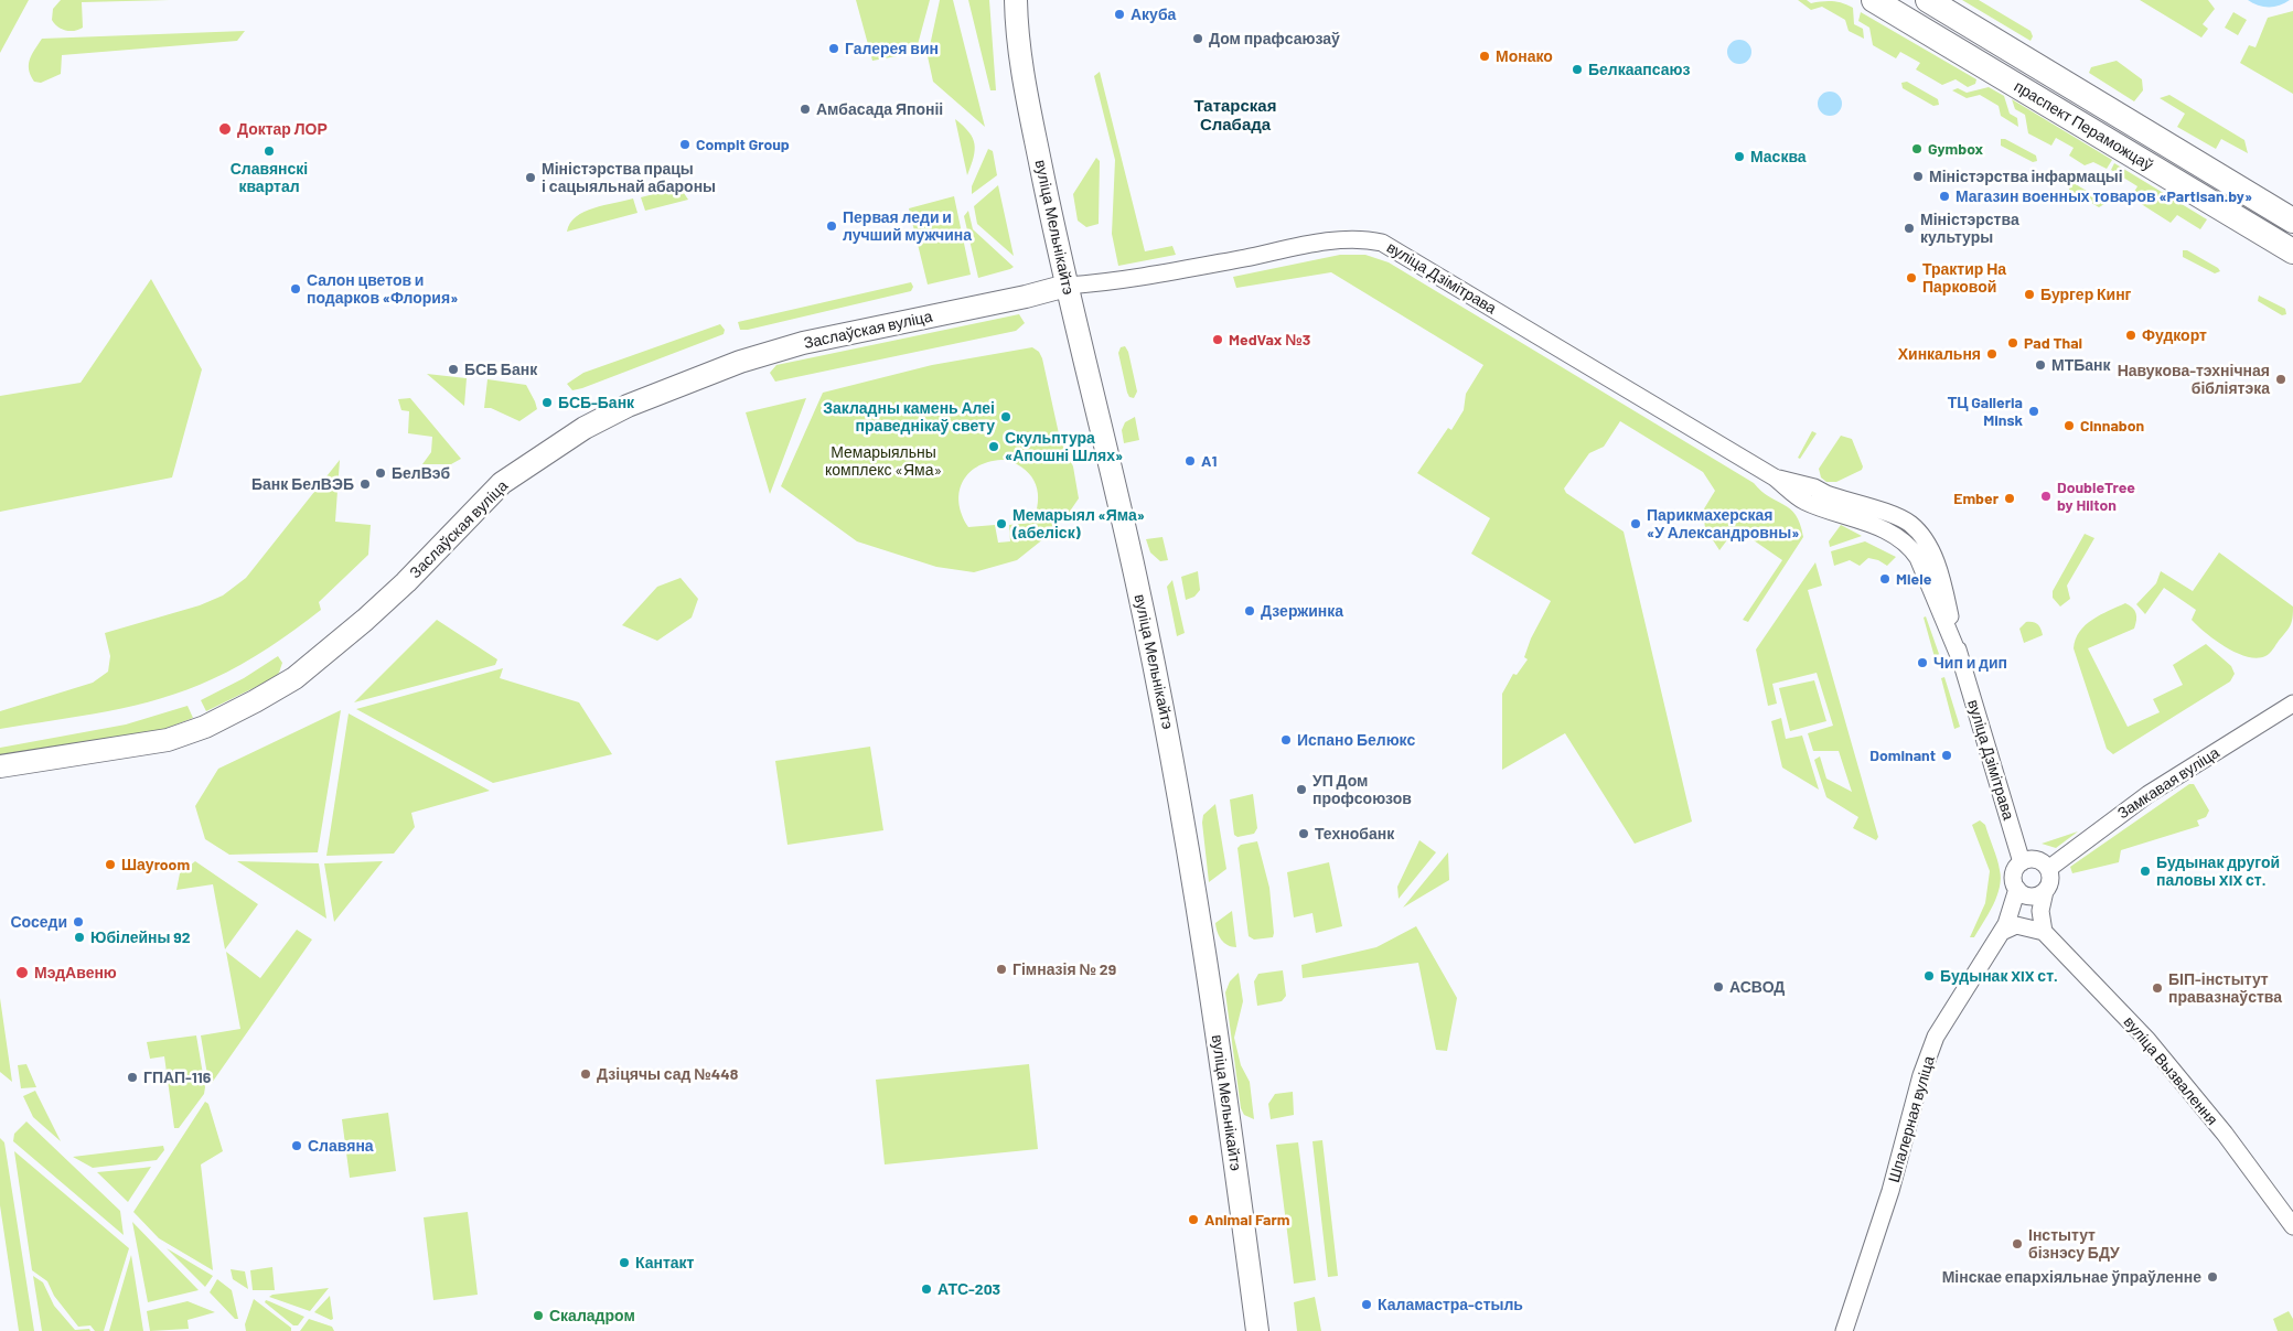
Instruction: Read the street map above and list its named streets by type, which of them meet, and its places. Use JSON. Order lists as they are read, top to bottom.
{
  "streets": {
    "main road": ["праспект Пераможцаў", "вуліца Мельнікайтэ", "Заслаўская вуліца"],
    "street": [
      "вуліца Дзімітрава",
      "Замкавая вуліца",
      "вуліца Вызвалення",
      "Шпалерная вуліца"
    ]
  },
  "crossings": [
    ["вуліца Мельнікайтэ", "вуліца Дзімітрава"],
    ["вуліца Мельнікайтэ", "Заслаўская вуліца"],
    ["вуліца Дзімітрава", "Заслаўская вуліца"],
    ["вуліца Дзімітрава", "Замкавая вуліца"],
    ["вуліца Дзімітрава", "Шпалерная вуліца"],
    ["Замкавая вуліца", "Шпалерная вуліца"]
  ],
  "districts": ["Татарская Слабада"],
  "parks": ["Мемарыяльны комплекс «Яма»"],
  "places": [
    "Акуба",
    "Дом прафсаюзаў",
    "Галерея вин",
    "Монако",
    "Белкаапсаюз",
    "Амбасада Японіі",
    "Доктар ЛОР",
    "Compit Group",
    "Gymbox",
    "Славянскі квартал",
    "Масква",
    "Міністэрства інфармацыі",
    "Міністэрства працы і сацыяльнай абароны",
    "Магазин военных товаров «Partisan.by»",
    "Первая леди и лучший мужчина",
    "Міністэрства культуры",
    "Трактир На Парковой",
    "Салон цветов и подарков «Флория»",
    "Бургер Кинг",
    "Фудкорт",
    "MedVax №3",
    "Pad Thai",
    "Хинкальня",
    "МТБанк",
    "БСБ Банк",
    "Навукова-тэхнічная бібліятэка",
    "БСБ-Банк",
    "ТЦ Galleria Minsk",
    "Закладны камень Алеі праведнікаў свету",
    "Cinnabon",
    "Скульптура «Апошні Шлях»",
    "A1",
    "БелВэб",
    "Банк БелВЭБ",
    "DoubleTree by Hilton",
    "Ember",
    "Мемарыял «Яма» (абеліск)",
    "Парикмахерская «У Александровны»",
    "Miele",
    "Дзержинка",
    "Чип и дип",
    "Испано Белюкс",
    "Dominant",
    "УП Дом профсоюзов",
    "Технобанк",
    "Шауroom",
    "Будынак другой паловы XIX ст.",
    "Соседи",
    "Юбілейны 92",
    "Гімназія № 29",
    "МэдАвеню",
    "Будынак XIX ст.",
    "АСВОД",
    "БІП-інстытут правазнаўства",
    "Дзіцячы сад №448",
    "ГПАП-116",
    "Славяна",
    "Animal Farm",
    "Інстытут бізнэсу БДУ",
    "Кантакт",
    "Мінскае епархіяльнае ўпраўленне",
    "АТС-203",
    "Каламастра-стыль",
    "Скаладром"
  ]
}
